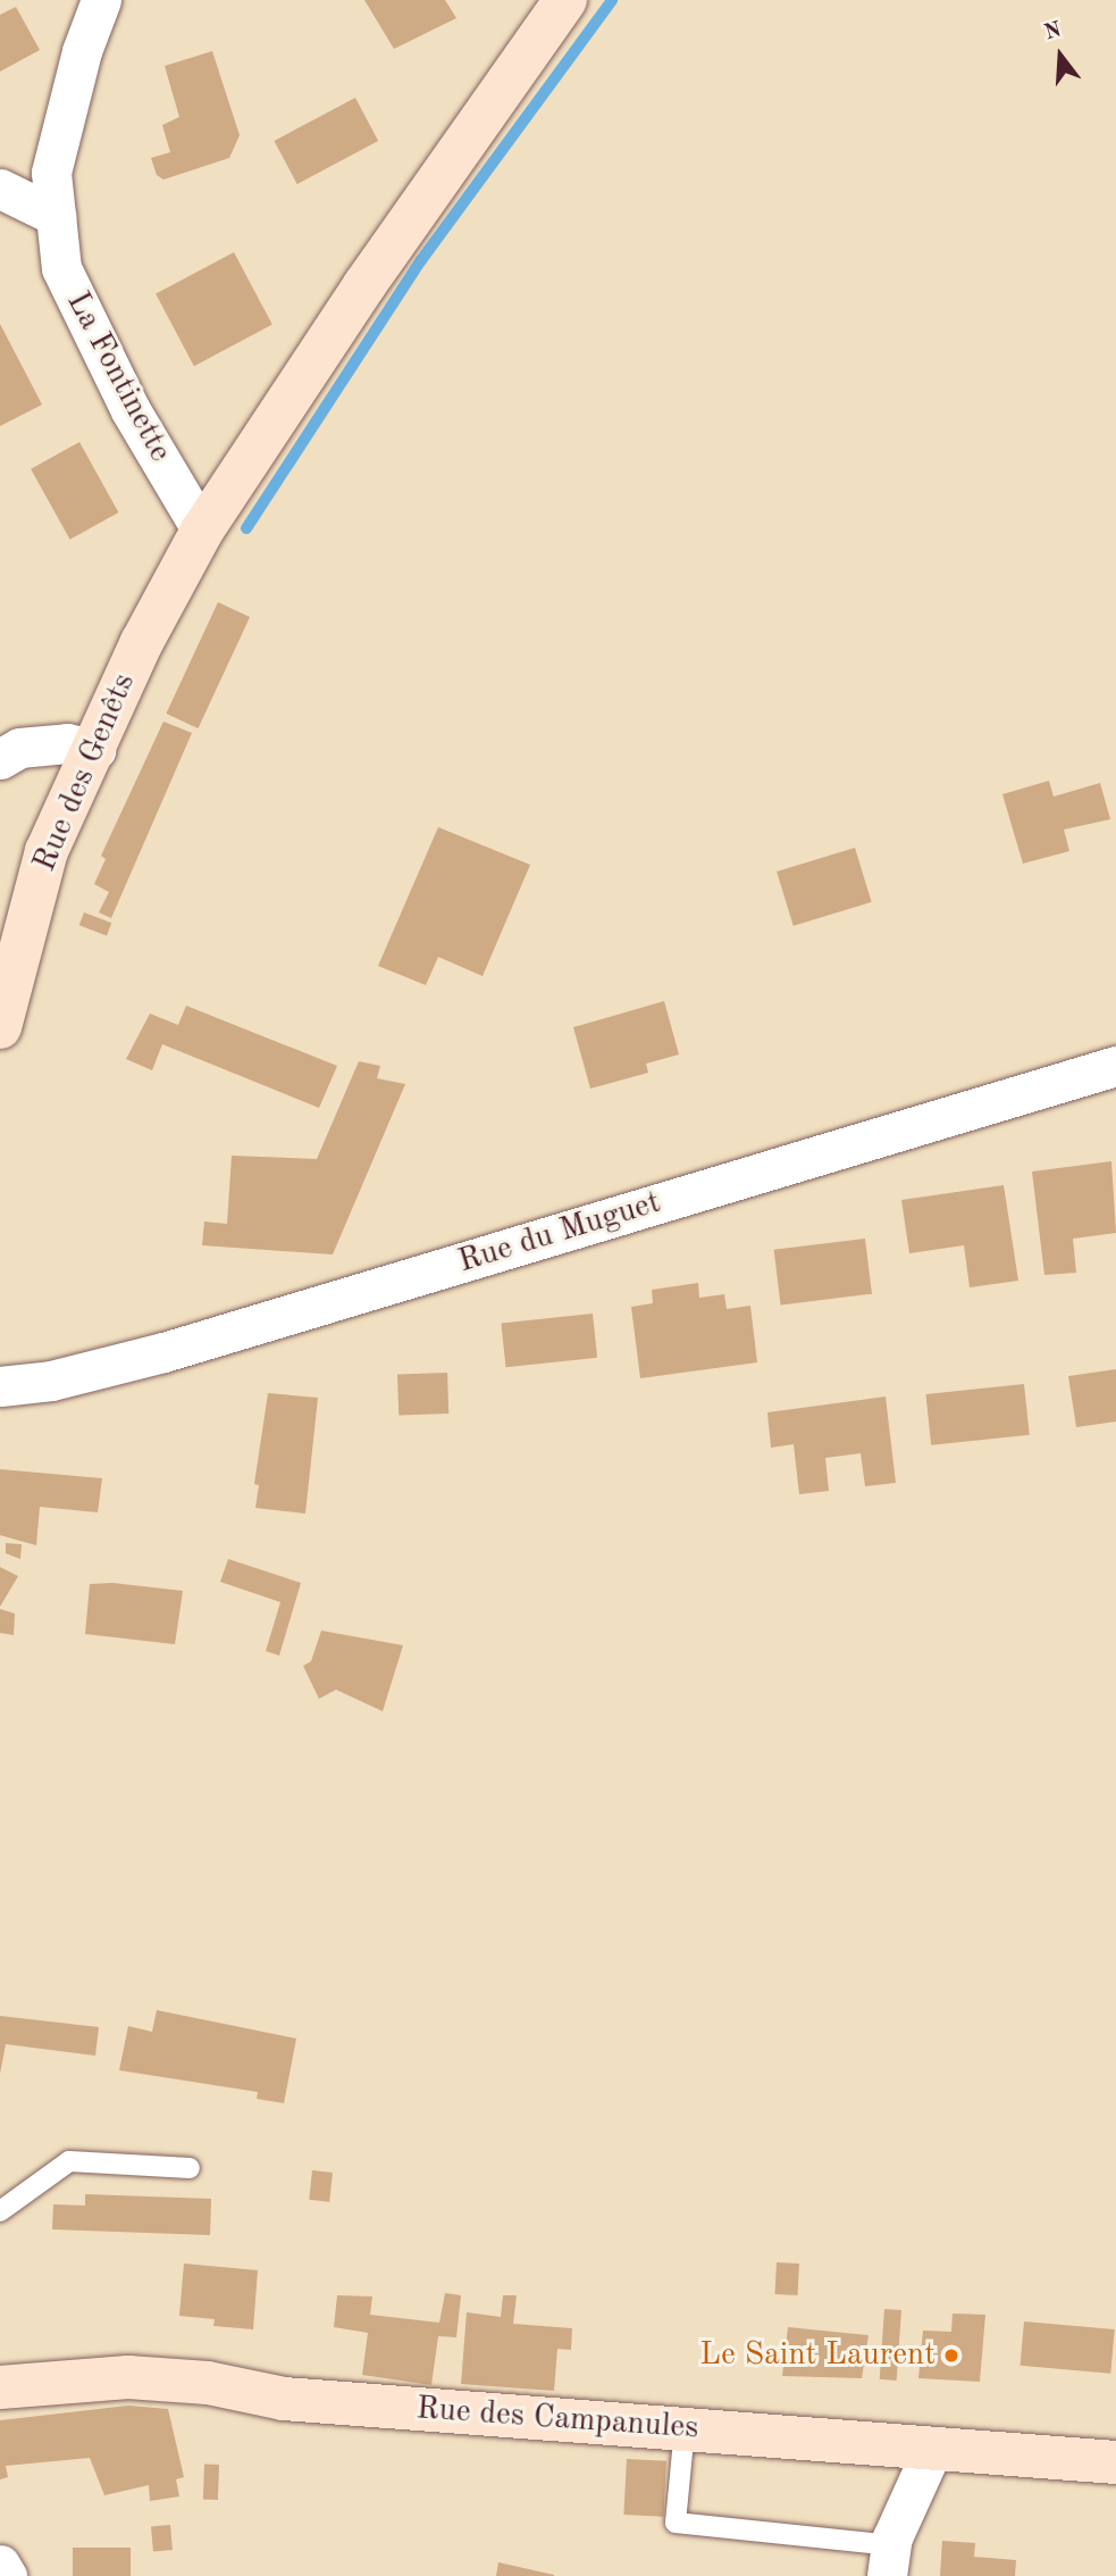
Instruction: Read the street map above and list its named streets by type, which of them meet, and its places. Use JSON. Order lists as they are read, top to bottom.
{
  "streets": {
    "main road": ["Rue des Genêts", "Rue des Campanules"],
    "street": ["La Fontinette", "Rue du Muguet"]
  },
  "crossings": [
    ["La Fontinette", "Rue des Genêts"]
  ],
  "places": ["Le Saint Laurent"],
  "north": "top"
}
